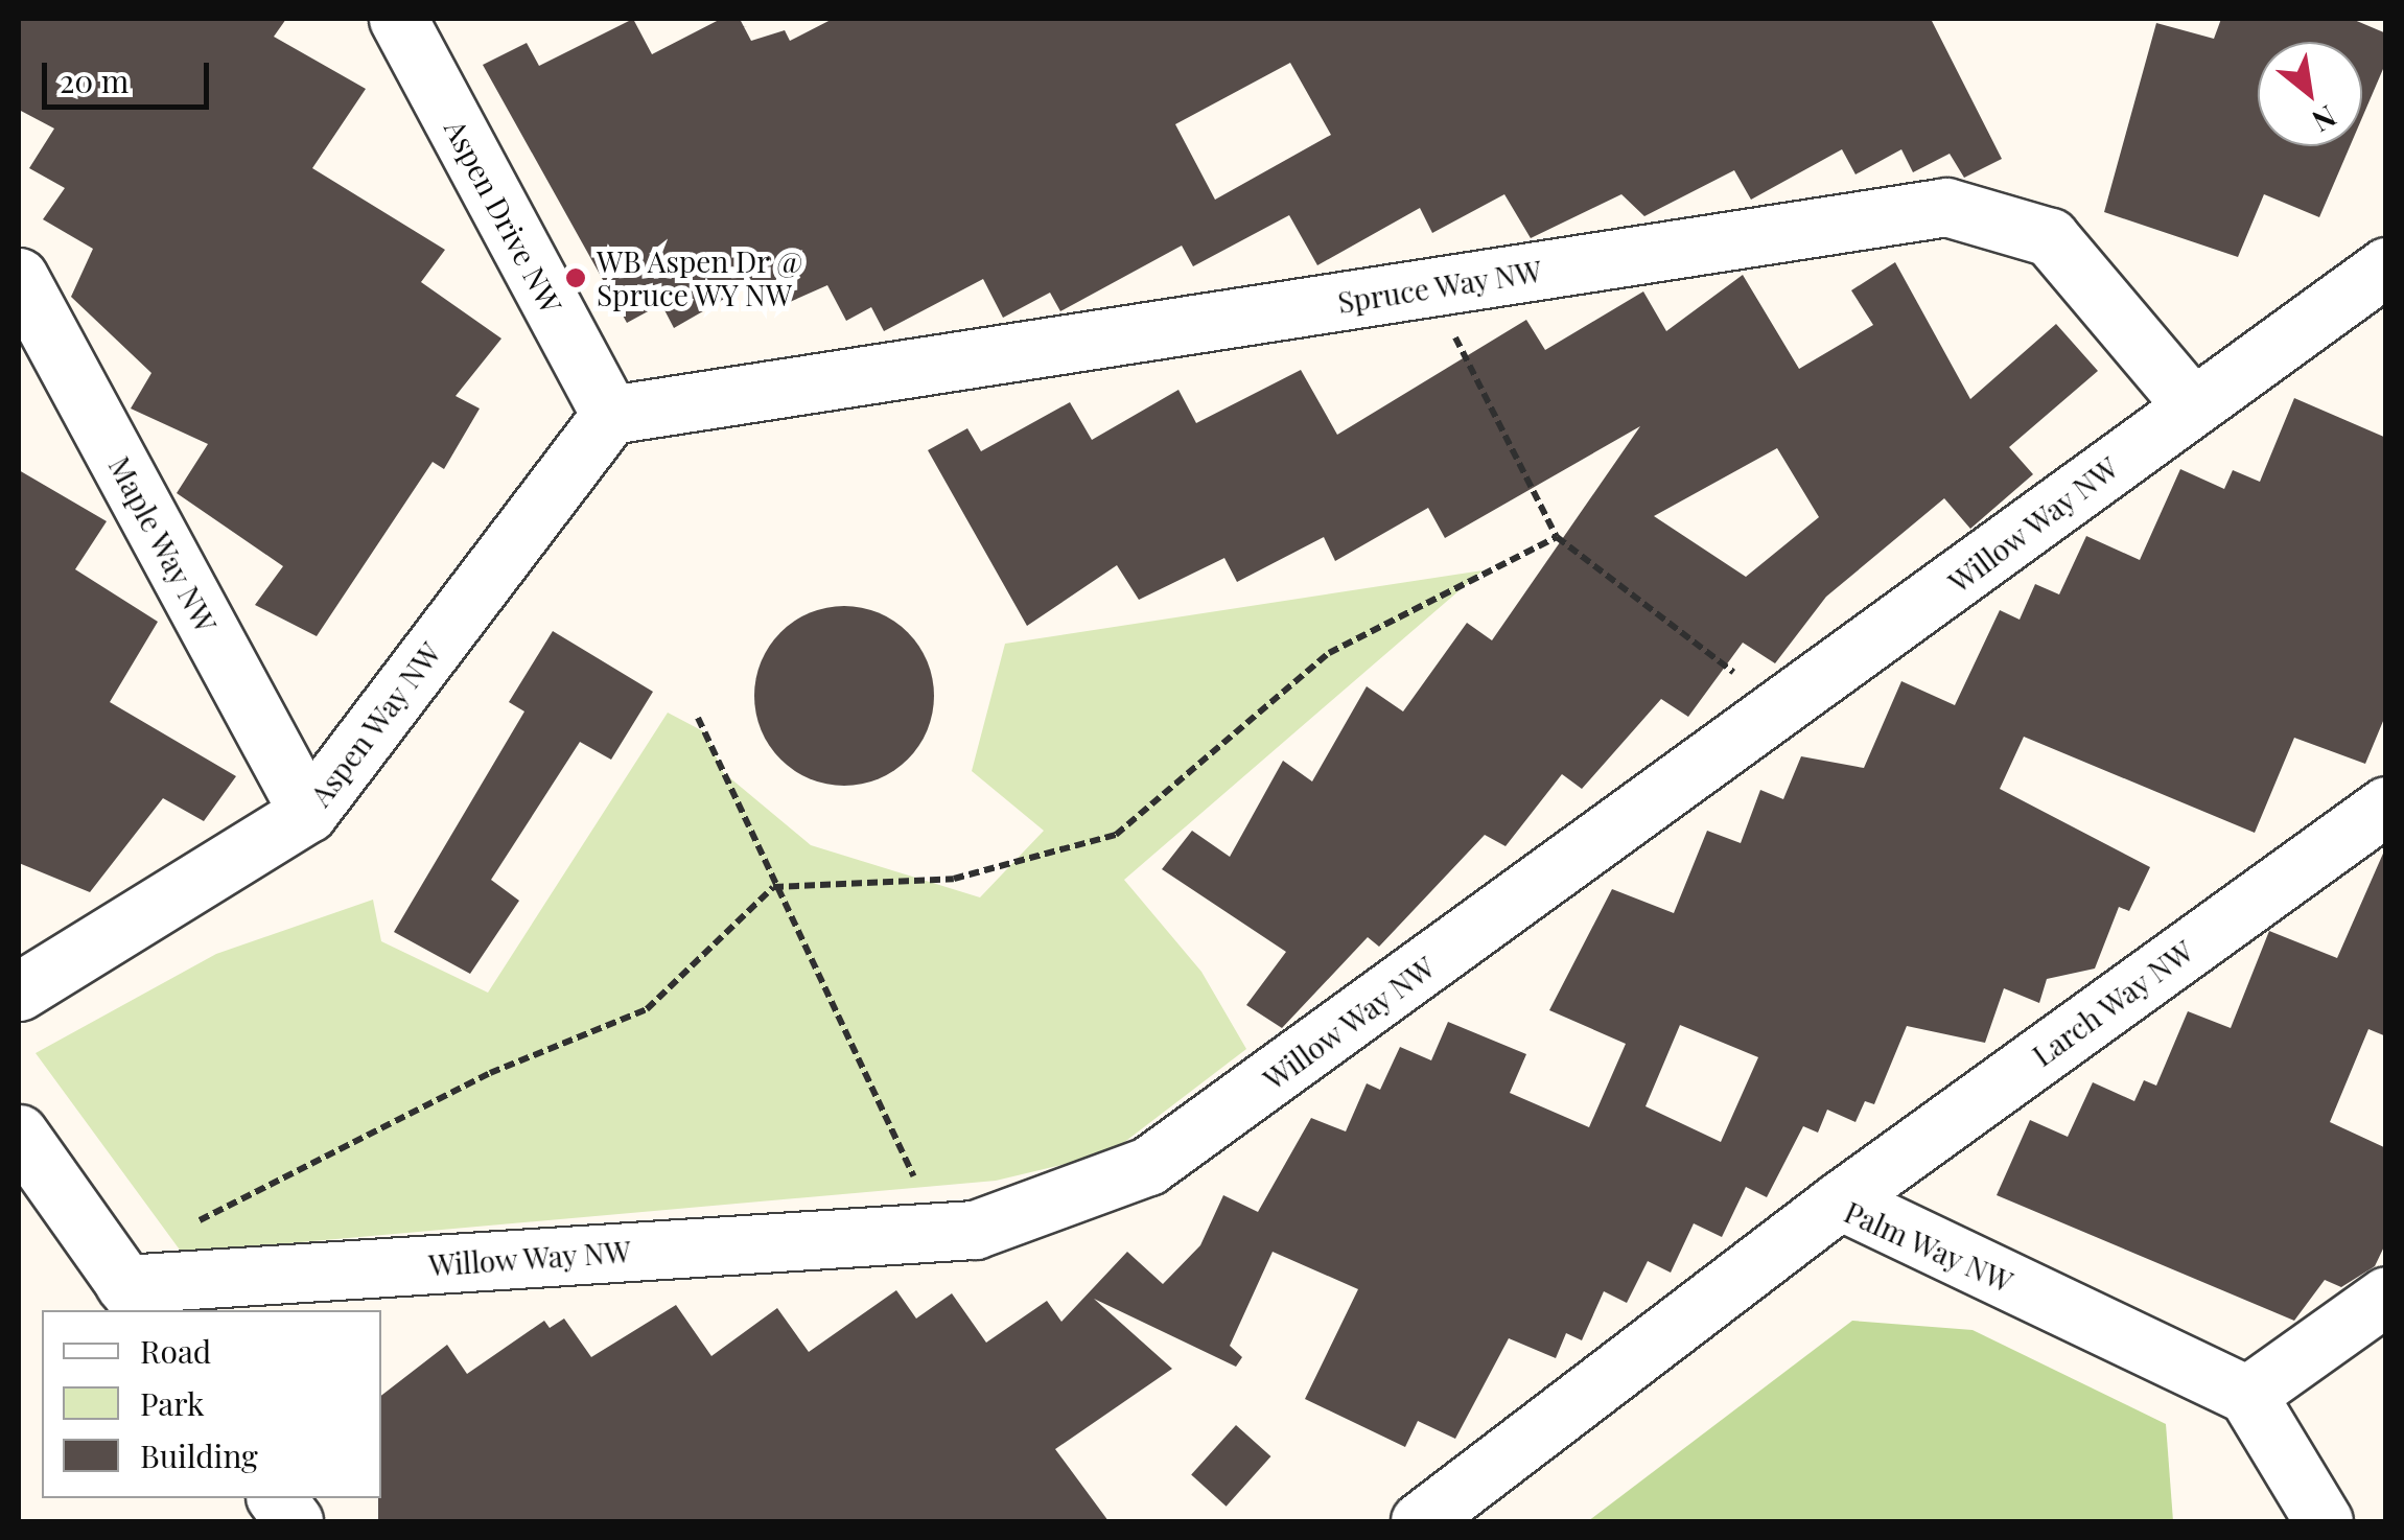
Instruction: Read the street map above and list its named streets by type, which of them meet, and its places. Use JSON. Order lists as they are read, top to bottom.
{
  "streets": {
    "lane": [
      "Aspen Drive NW",
      "Spruce Way NW",
      "Willow Way NW",
      "Maple Way NW",
      "Aspen Way NW",
      "Larch Way NW",
      "Palm Way NW"
    ]
  },
  "crossings": [
    ["Aspen Drive NW", "Spruce Way NW"],
    ["Aspen Drive NW", "Aspen Way NW"],
    ["Spruce Way NW", "Willow Way NW"],
    ["Spruce Way NW", "Aspen Way NW"],
    ["Maple Way NW", "Aspen Way NW"],
    ["Larch Way NW", "Palm Way NW"]
  ],
  "places": ["WB Aspen Dr @ Spruce WY NW"],
  "legend": ["Road", "Park", "Building"],
  "scale_bar": "20 m",
  "north": "bottom right"
}
